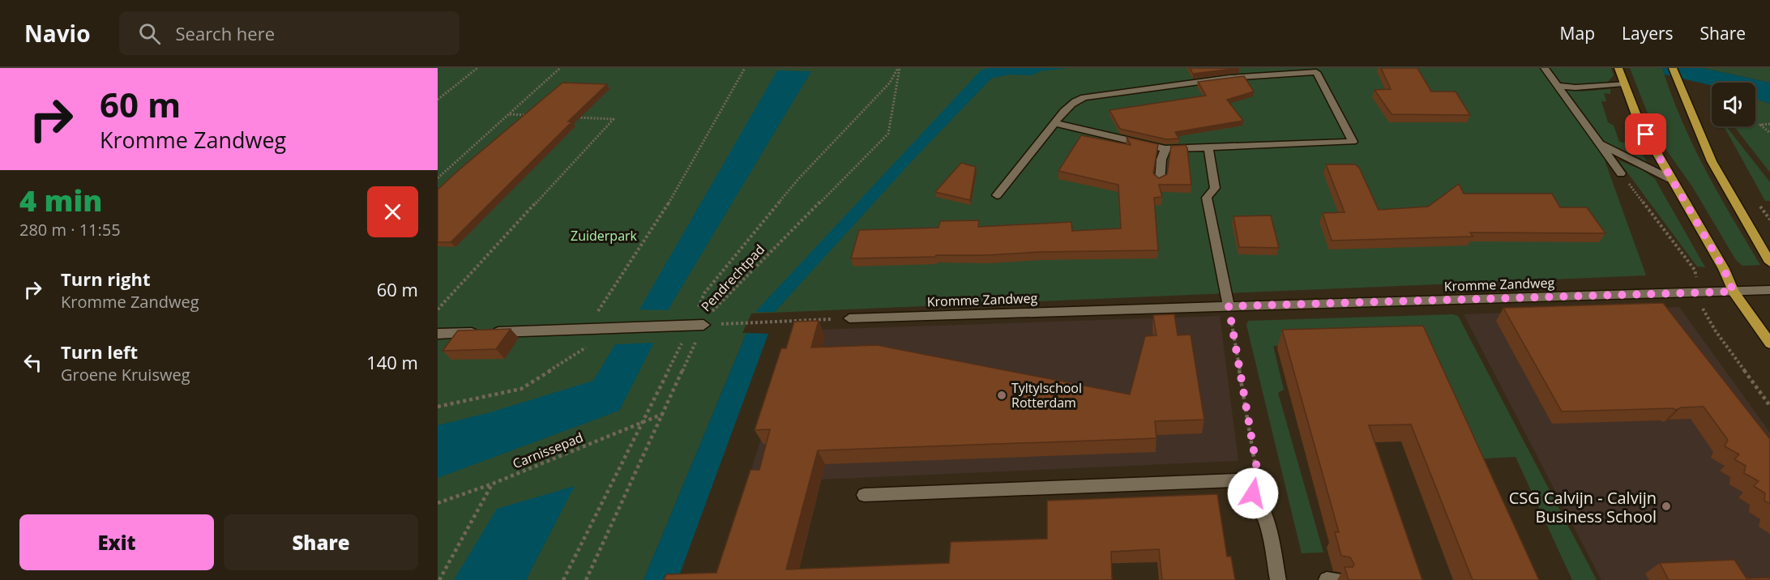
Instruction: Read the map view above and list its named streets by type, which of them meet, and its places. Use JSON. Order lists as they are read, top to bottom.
{
  "streets": {
    "street": ["Kromme Zandweg"],
    "path": ["Pendrechtpad", "Carnissepad"]
  },
  "crossings": [
    ["Pendrechtpad", "Carnissepad"]
  ],
  "parks": ["Zuiderpark"],
  "places": ["Tyltylschool Rotterdam", "CSG Calvijn - Calvijn Business School"],
  "page": {
    "header": "Navio",
    "search": "Search here",
    "nav": ["Map", "Layers", "Share"],
    "turn": ["60 m", "Kromme Zandweg"],
    "heading": ["4 min", "280 m · 11:55"],
    "list": [
      {
        "name": "Turn right",
        "note": "Kromme Zandweg",
        "value": "60 m"
      },
      {
        "name": "Turn left",
        "note": "Groene Kruisweg",
        "value": "140 m"
      }
    ],
    "buttons": ["Exit", "Share"]
  }
}
